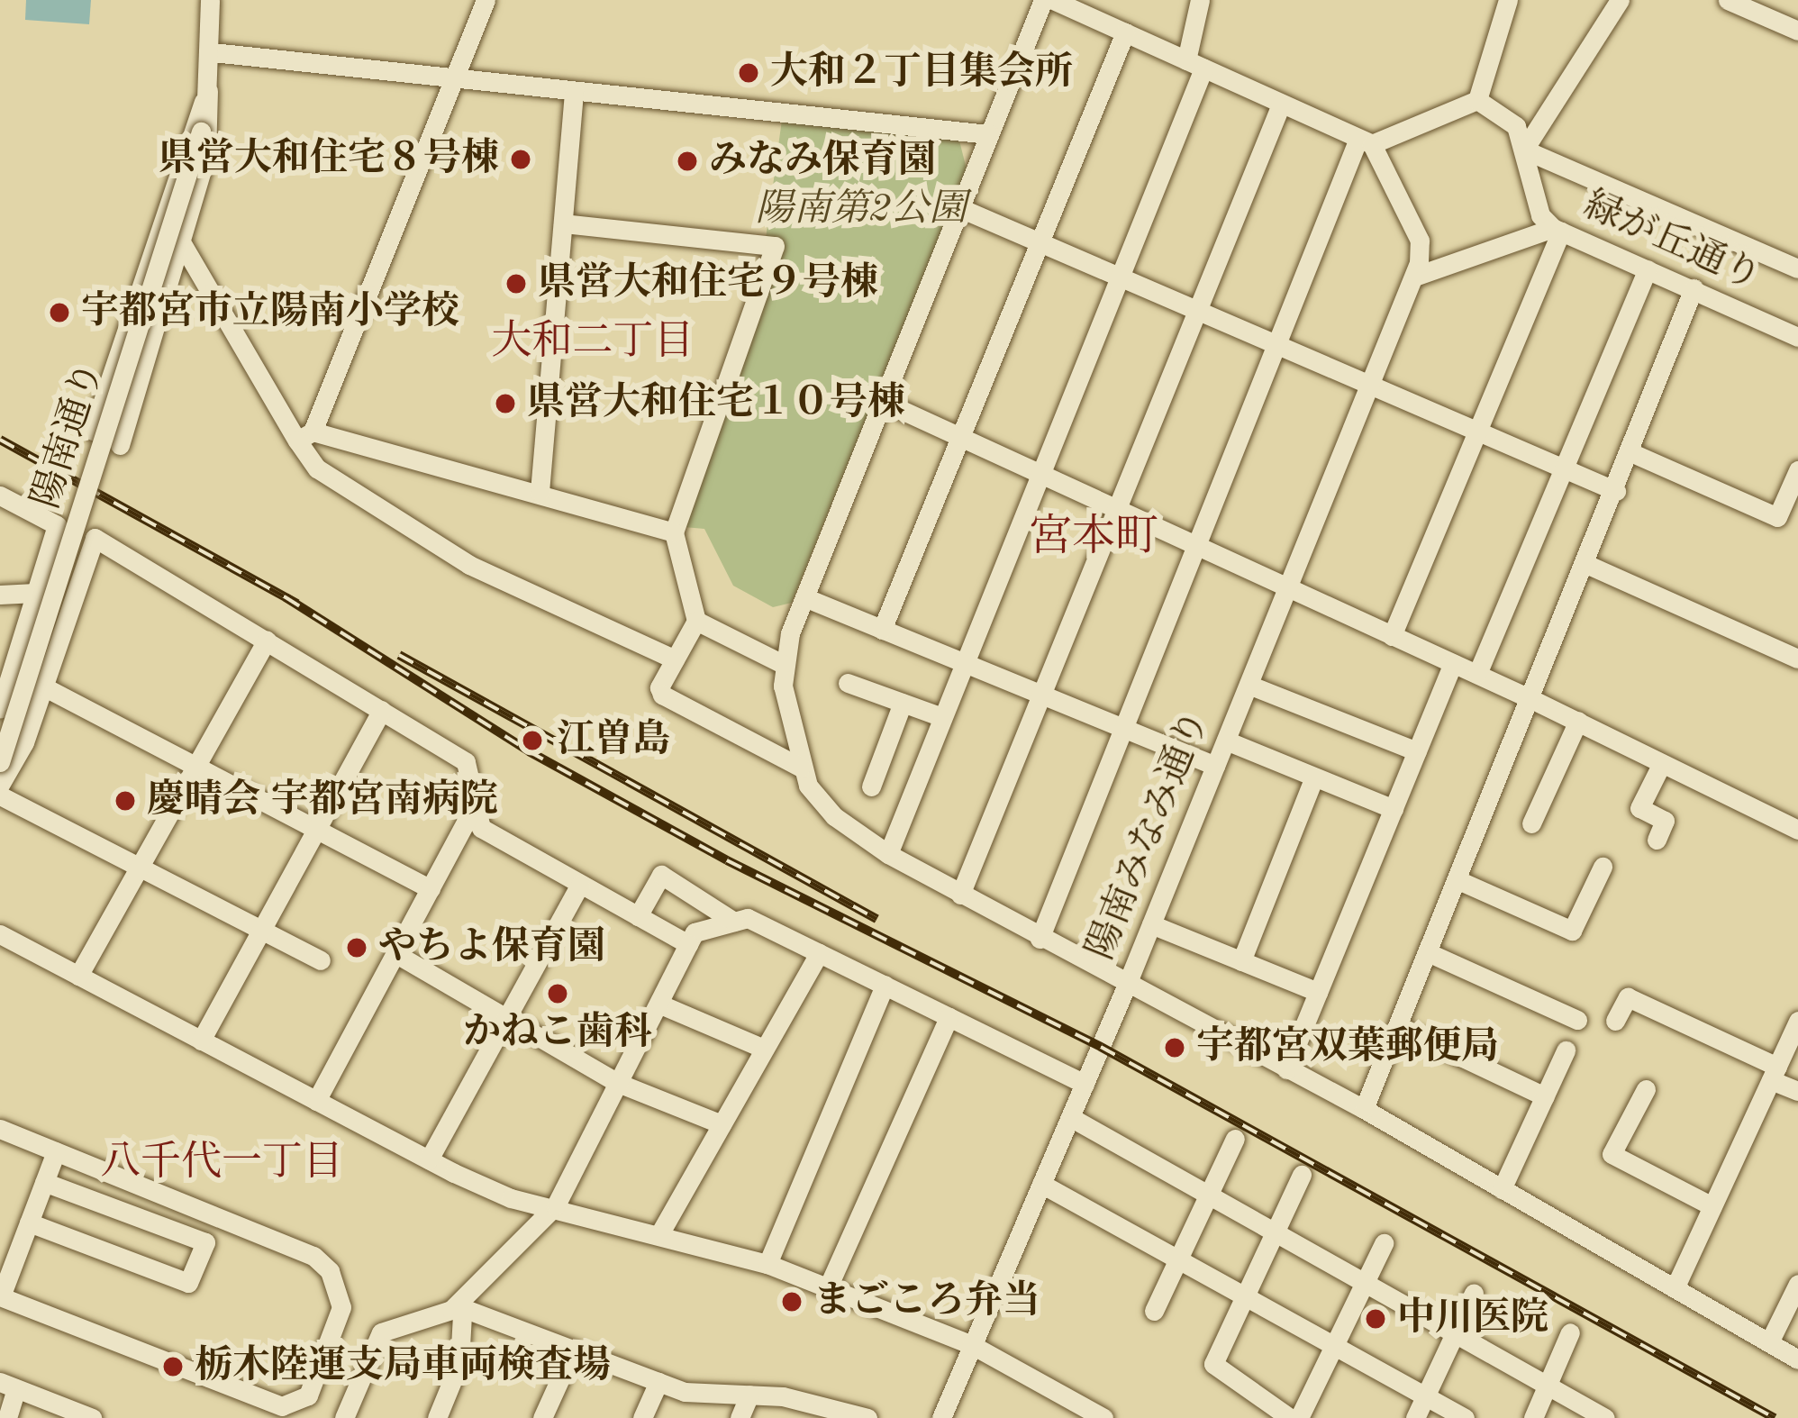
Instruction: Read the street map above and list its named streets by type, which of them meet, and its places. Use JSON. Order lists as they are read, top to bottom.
{
  "streets": {
    "street": ["緑が丘通り", "陽南通り", "陽南みなみ通り"]
  },
  "districts": ["大和二丁目", "宮本町", "八千代一丁目"],
  "parks": ["陽南第2公園"],
  "places": [
    "大和２丁目集会所",
    "県営大和住宅８号棟",
    "みなみ保育園",
    "県営大和住宅９号棟",
    "宇都宮市立陽南小学校",
    "県営大和住宅１０号棟",
    "江曽島",
    "慶晴会 宇都宮南病院",
    "やちよ保育園",
    "かねこ歯科",
    "宇都宮双葉郵便局",
    "まごころ弁当",
    "中川医院",
    "栃木陸運支局車両検査場"
  ]
}
